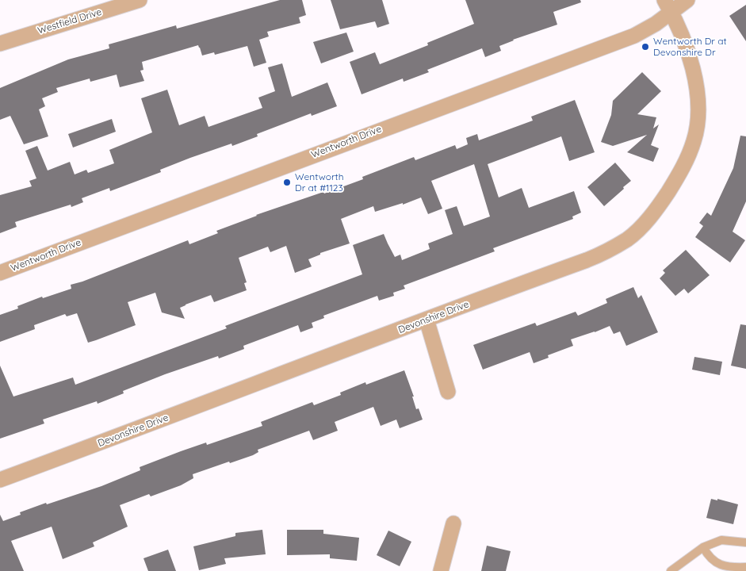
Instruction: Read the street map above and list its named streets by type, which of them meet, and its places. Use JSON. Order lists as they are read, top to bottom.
{
  "streets": {
    "street": ["Westfield Drive", "Wentworth Drive", "Devonshire Drive"]
  },
  "crossings": [
    ["Wentworth Drive", "Devonshire Drive"]
  ],
  "places": ["Wentworth Dr at Devonshire Dr", "Wentworth Dr at #1123"]
}
